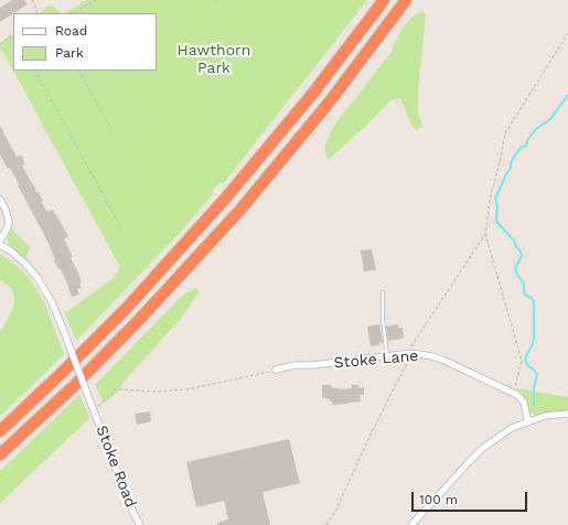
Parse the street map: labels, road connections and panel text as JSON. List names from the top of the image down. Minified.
{"streets":{"street":["Stoke Lane","Stoke Road"]},"parks":["Hawthorn Park"],"legend":["Road","Park"],"scale_bar":"100 m"}
